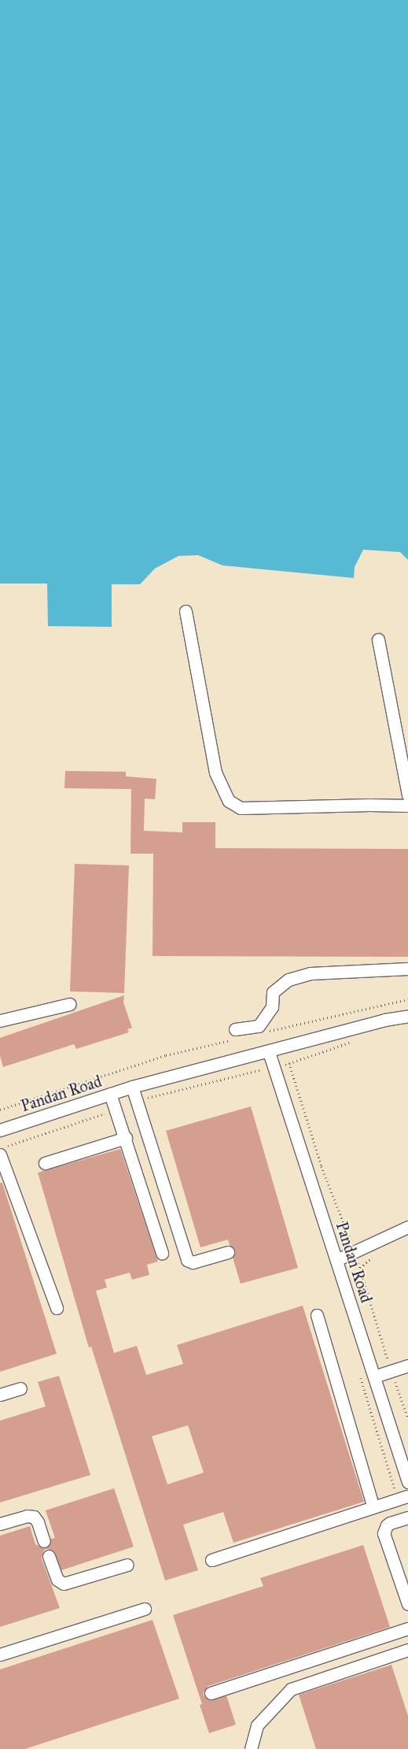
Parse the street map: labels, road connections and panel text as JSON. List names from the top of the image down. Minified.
{"streets":{"street":["Pandan Road"]}}
